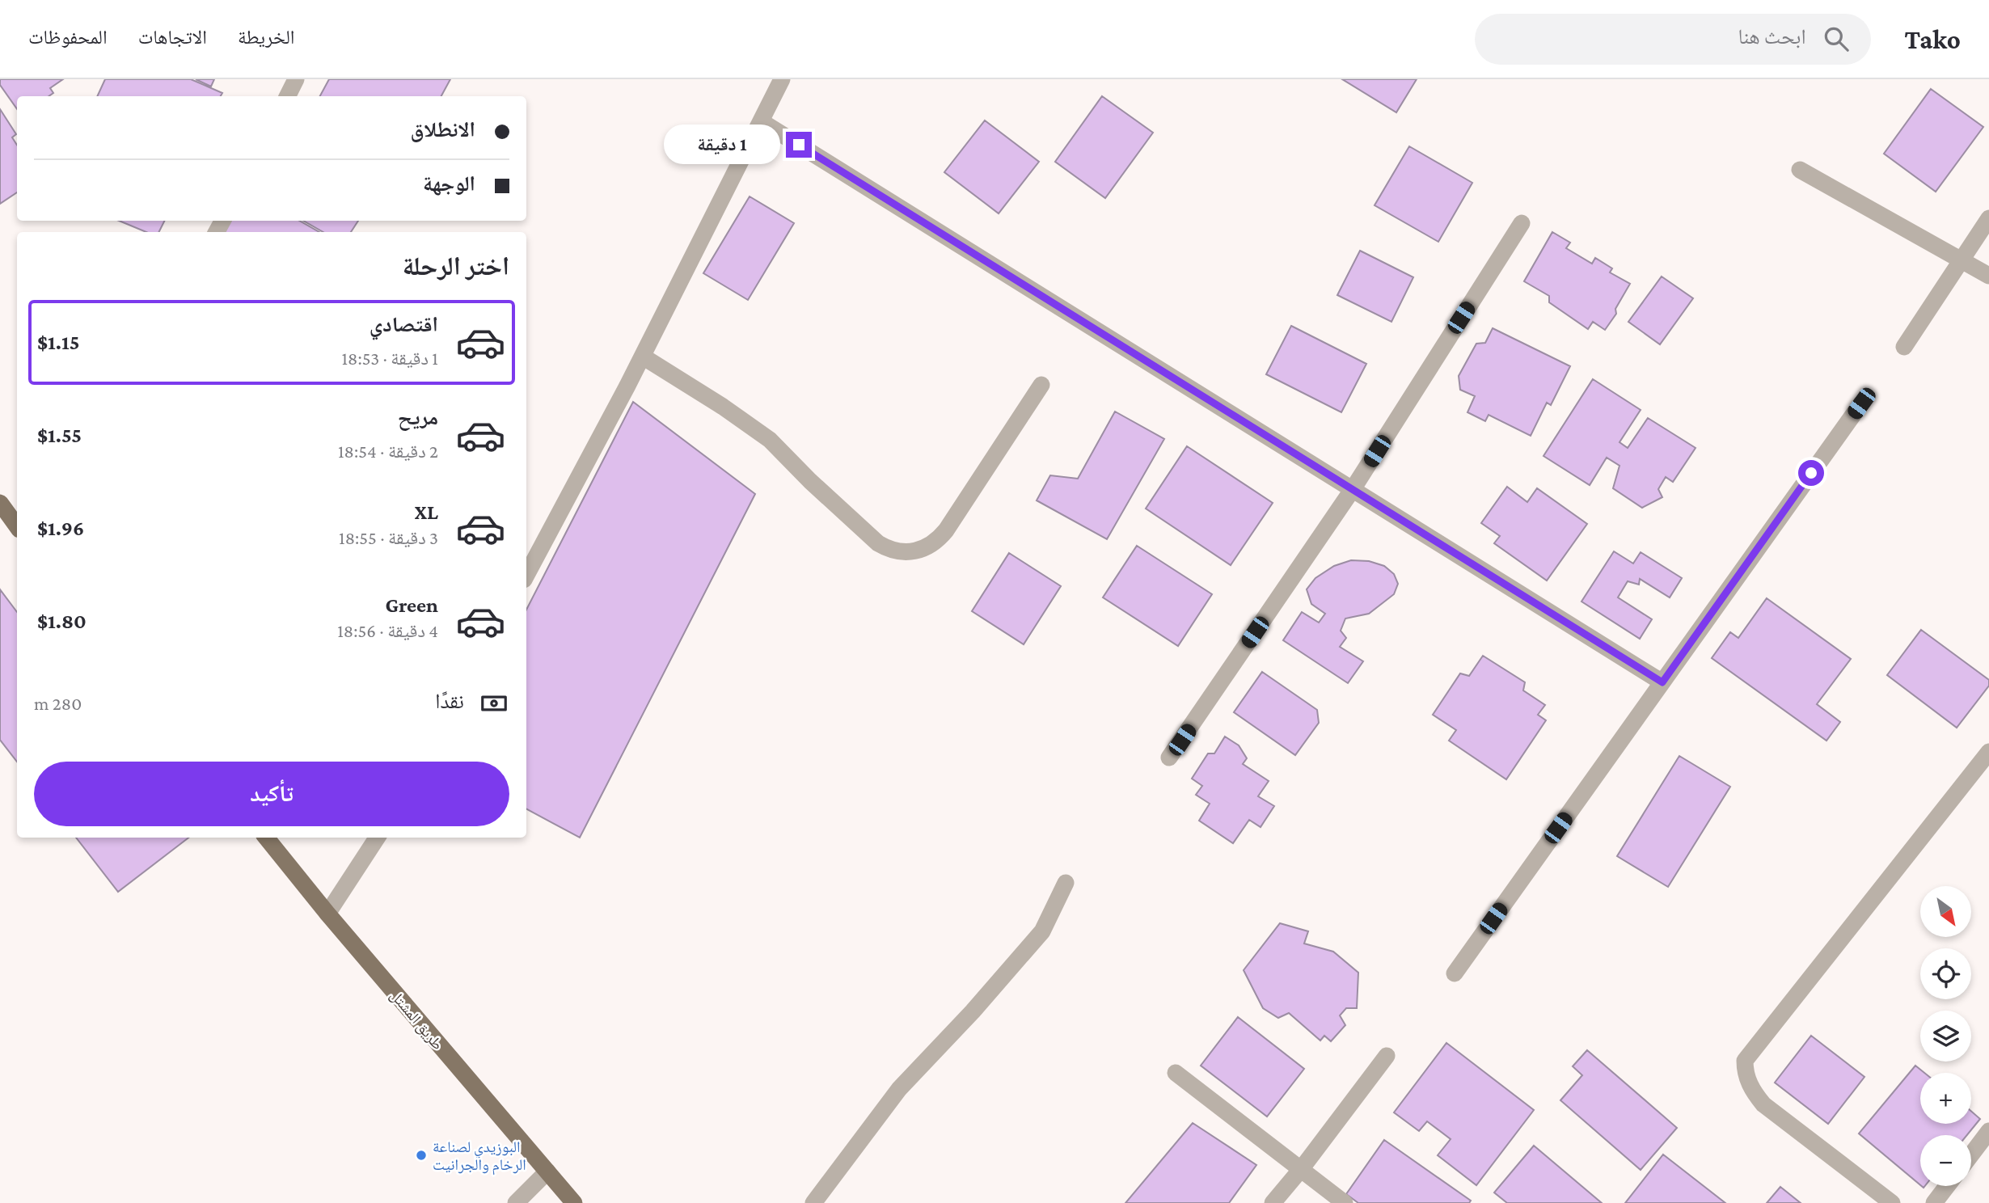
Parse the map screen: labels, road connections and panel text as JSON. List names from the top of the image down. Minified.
{"streets":{"main road":["طريق المشتل"]},"places":["البوزيدي لصناعة الرخام والجرانيت"],"north":"bottom right","page":{"header":"Tako","search":"ابحث هنا","nav":["الخريطة","الاتجاهات","المحفوظات"],"banner":["الانطلاق","الوجهة"],"bubble":"1 دقيقة","heading":"اختر الرحلة","list":[{"name":"اقتصادي","note":"1 دقيقة · 18:53","value":"$1.15"},{"name":"مريح","note":"2 دقيقة · 18:54","value":"$1.55"},{"name":"XL","note":"3 دقيقة · 18:55","value":"$1.96"},{"name":"Green","note":"4 دقيقة · 18:56","value":"$1.80"}],"pay":["نقدًا","280 m"],"buttons":"تأكيد","map_buttons":["+","−"]}}
